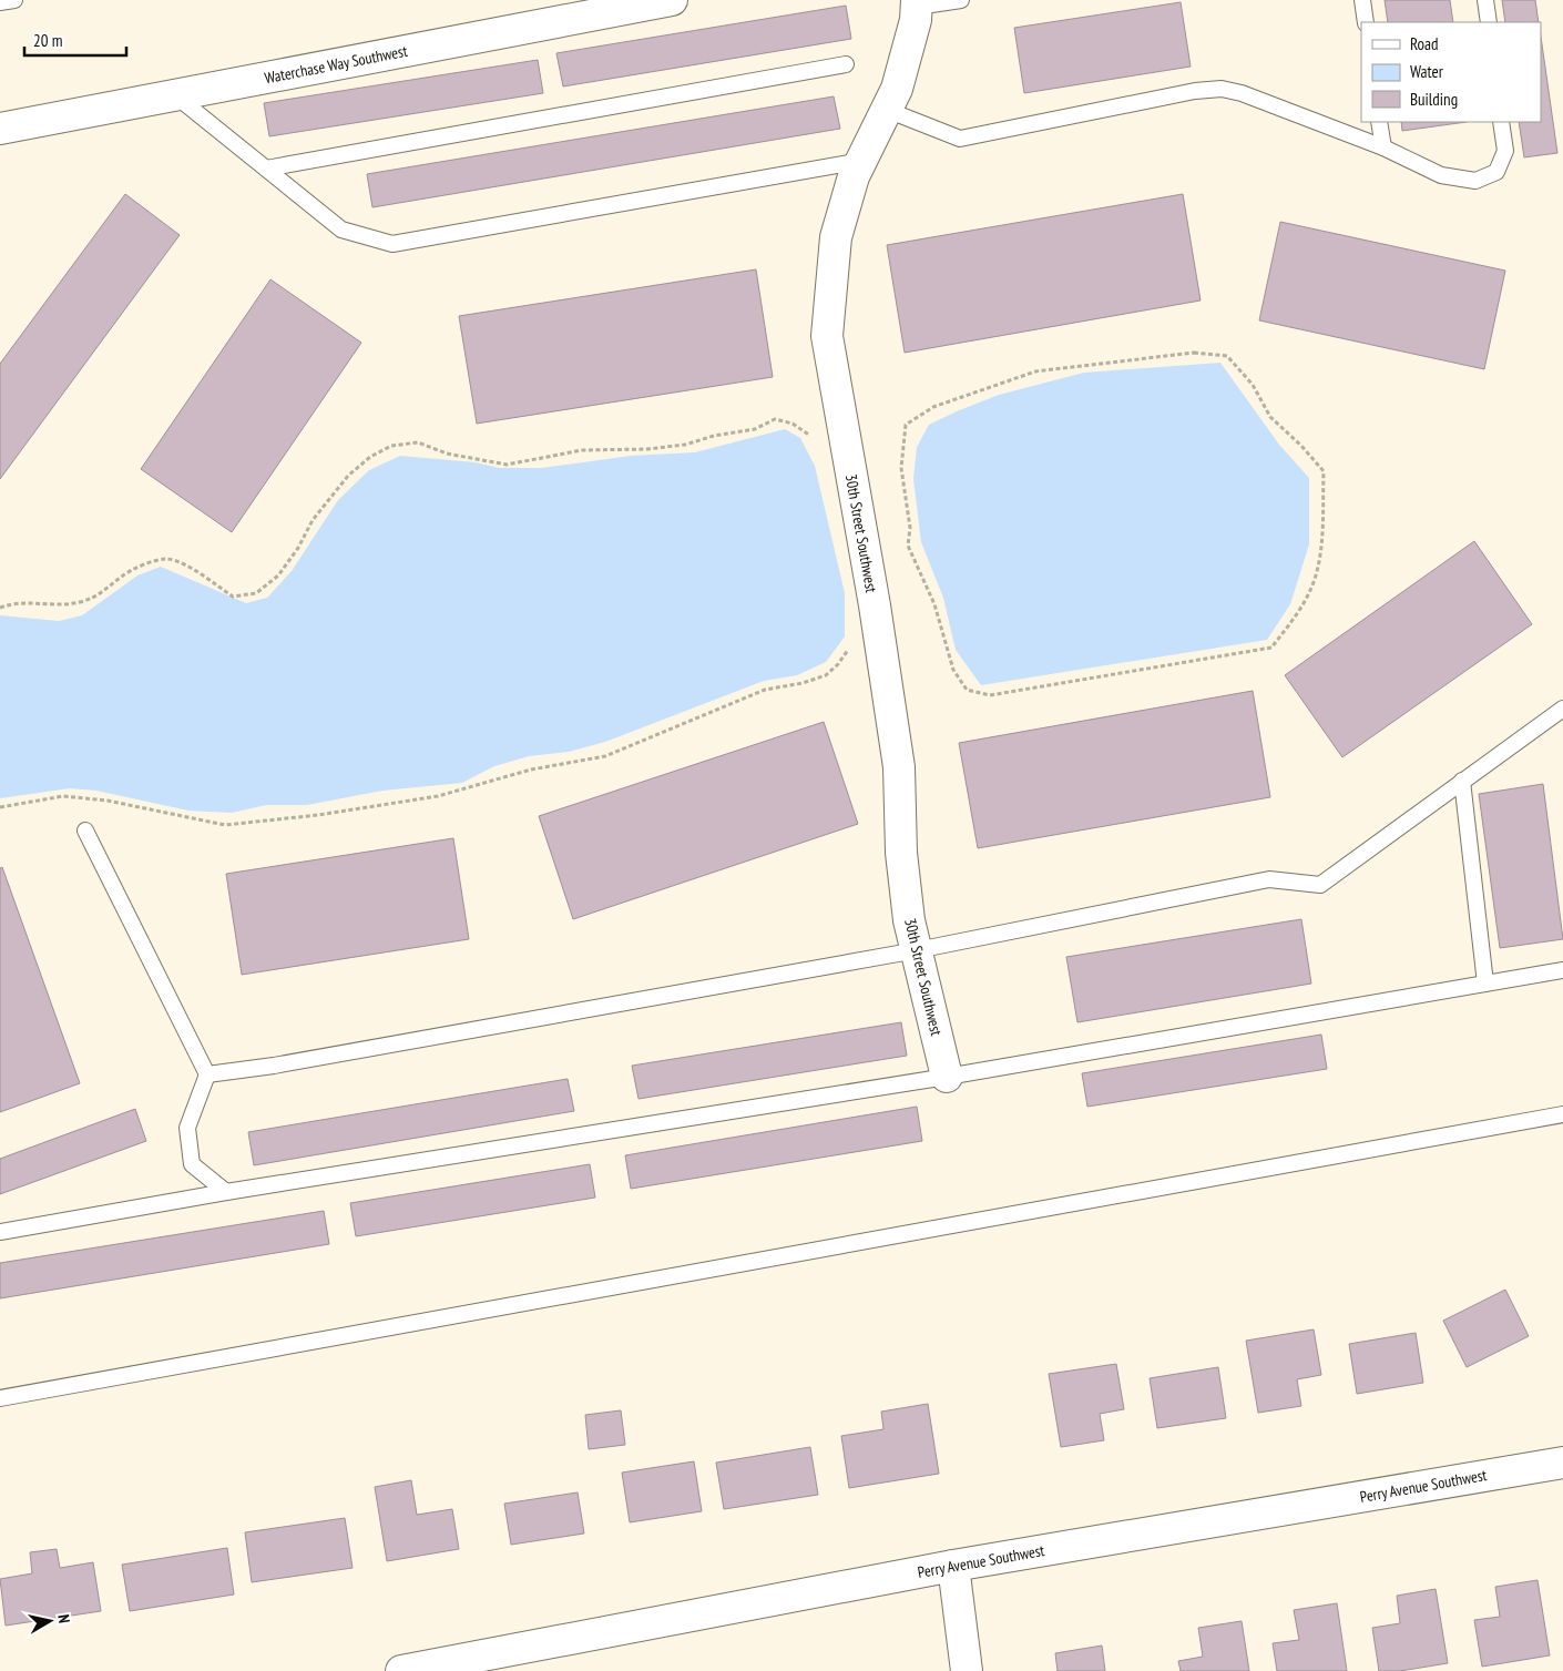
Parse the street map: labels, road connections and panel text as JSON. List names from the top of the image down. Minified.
{"streets":{"street":["Waterchase Way Southwest","30th Street Southwest","Perry Avenue Southwest"]},"legend":["Road","Water","Building"],"scale_bar":"20 m","north":"right"}
